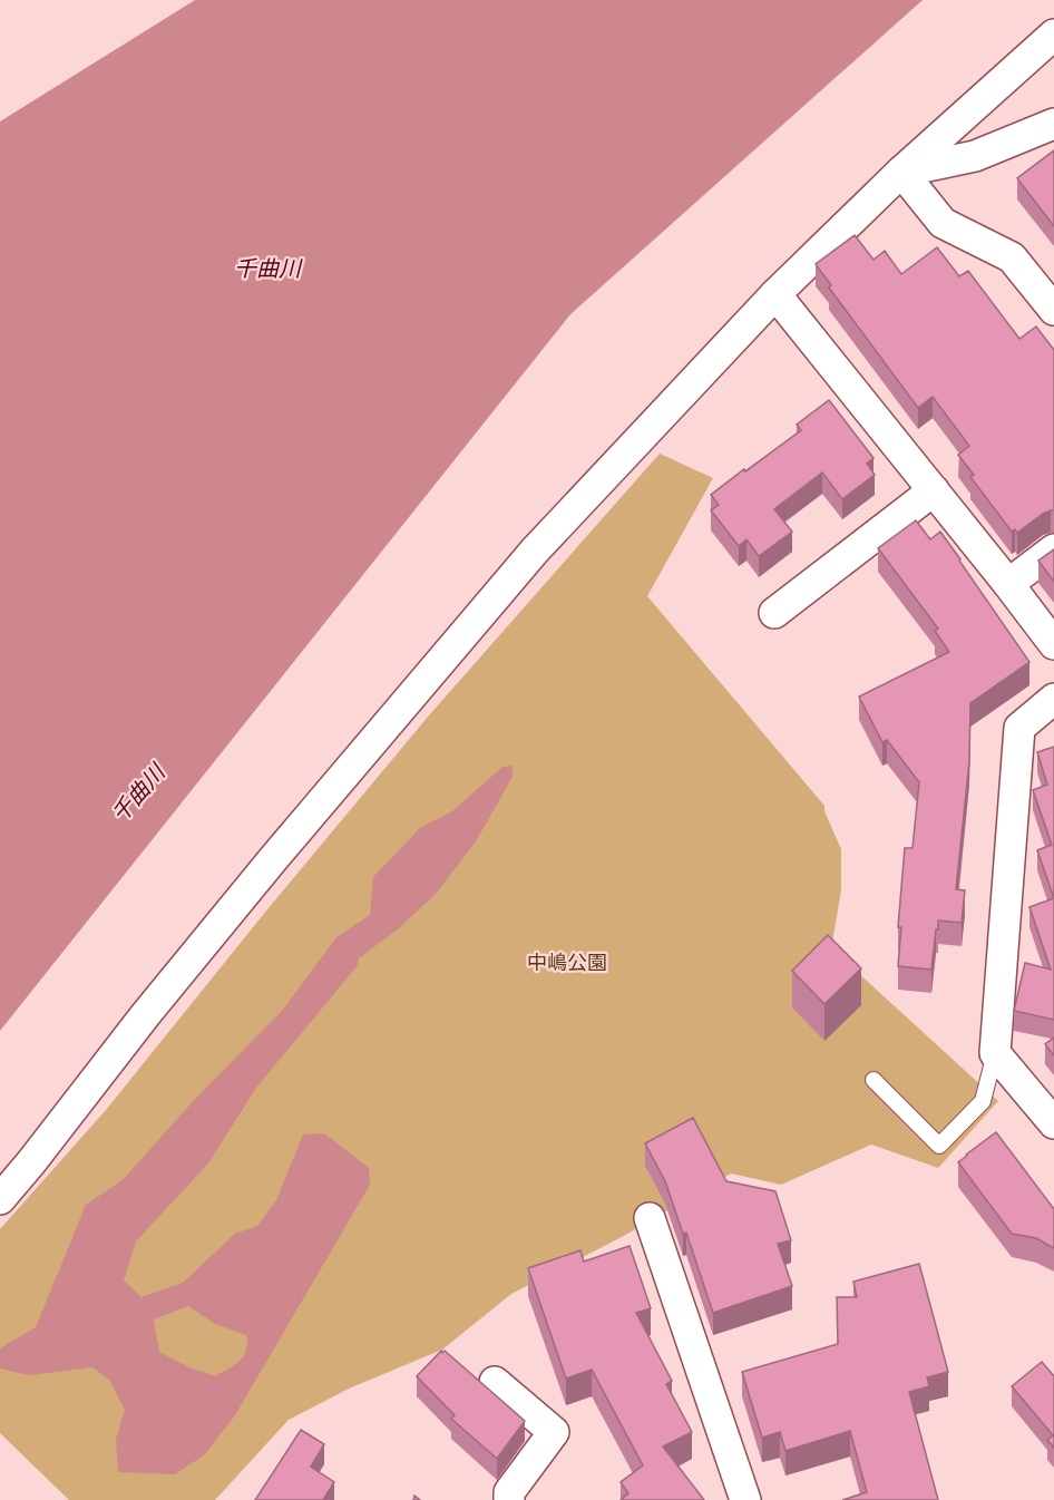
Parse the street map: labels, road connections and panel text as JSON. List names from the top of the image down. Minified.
{"water":["千曲川"],"parks":["中嶋公園"]}
